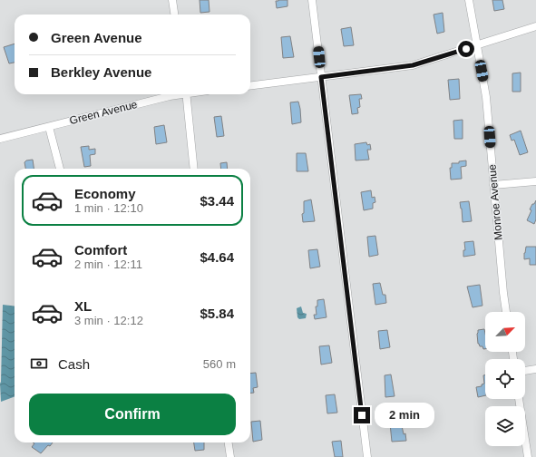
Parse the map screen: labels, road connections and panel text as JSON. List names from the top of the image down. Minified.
{"streets":{"street":["Green Avenue","Monroe Avenue"]},"north":"top right","page":{"banner":["Green Avenue","Berkley Avenue"],"list":[{"name":"Economy","note":"1 min · 12:10","value":"$3.44"},{"name":"Comfort","note":"2 min · 12:11","value":"$4.64"},{"name":"XL","note":"3 min · 12:12","value":"$5.84"}],"pay":["Cash","560 m"],"buttons":"Confirm","bubble":"2 min"}}
